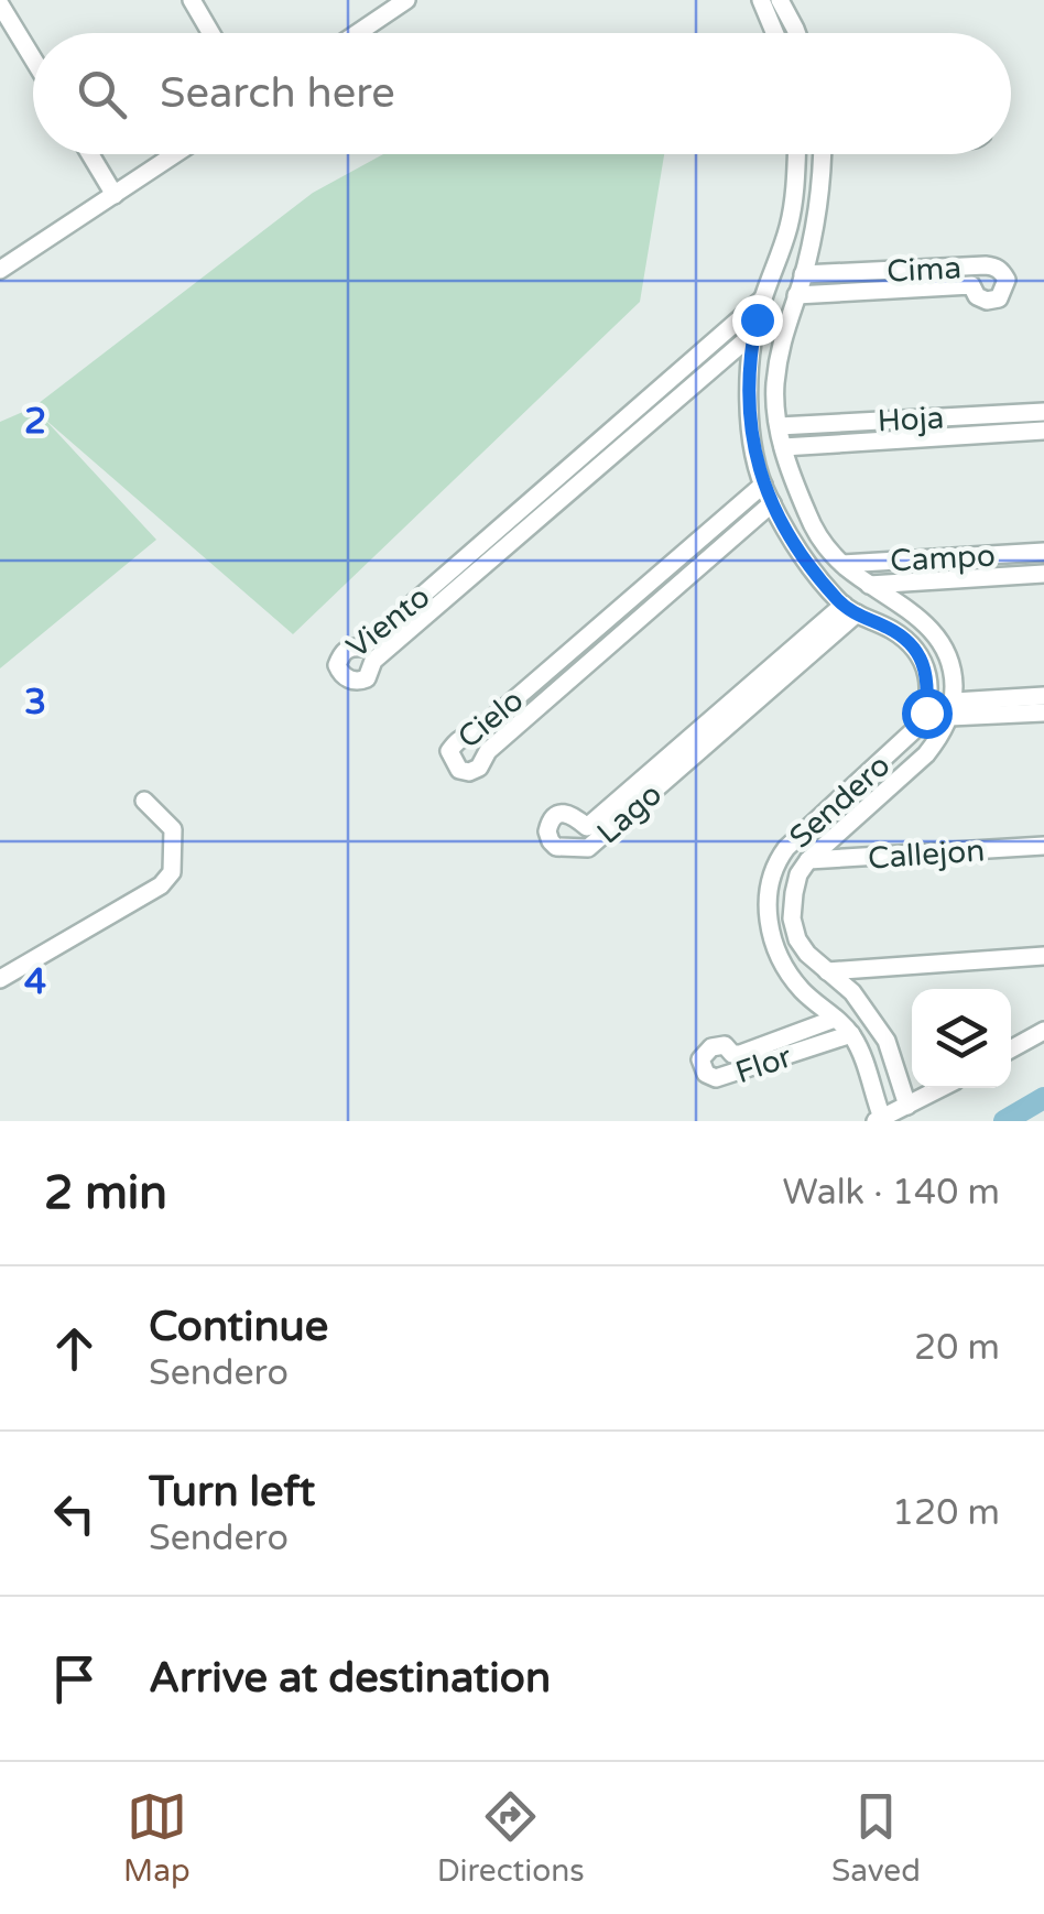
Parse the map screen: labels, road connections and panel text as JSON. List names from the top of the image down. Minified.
{"streets":{"street":["Cima","Hoja","Campo","Viento","Cielo","Sendero","Lago","Callejon","Flor"]},"crossings":[["Viento","Sendero"],["Cielo","Sendero"],["Sendero","Lago"],["Sendero","Callejon"],["Sendero","Flor"]],"page":{"search":"Search here","heading":["2 min","Walk · 140 m"],"list":[["Continue","Sendero","20 m"],["Turn left","Sendero","120 m"],"Arrive at destination"],"nav":["Map","Directions","Saved"]},"grid":{"rows":["2","3","4"]}}
